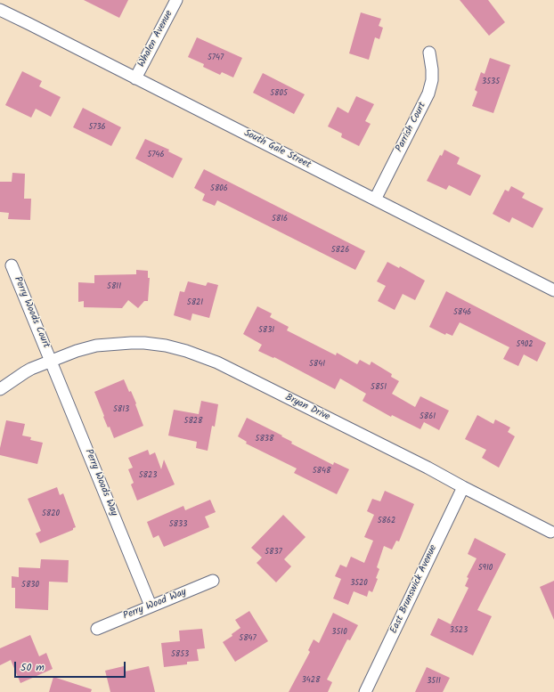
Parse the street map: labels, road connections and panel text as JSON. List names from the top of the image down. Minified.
{"streets":{"street":["Whalen Avenue","Parrish Court","South Gale Street","Perry Woods Court","Bryan Drive","Perry Woods Way","East Brunswick Avenue","Perry Wood Way"]},"crossings":[["Whalen Avenue","South Gale Street"],["Parrish Court","South Gale Street"],["Perry Woods Court","Bryan Drive"],["Perry Woods Court","Perry Woods Way"],["Bryan Drive","Perry Woods Way"],["Bryan Drive","East Brunswick Avenue"],["Perry Woods Way","Perry Wood Way"]],"house_numbers":["5747","3535","5805","5736","5746","5806","5816","5826","5811","5821","5846","5831","5902","5841","5851","5813","5861","5828","5838","5848","5823","5820","5862","5833","5837","5910","3520","5830","3523","3510","5847","5853","3428","3511"],"scale_bar":"50 m"}
